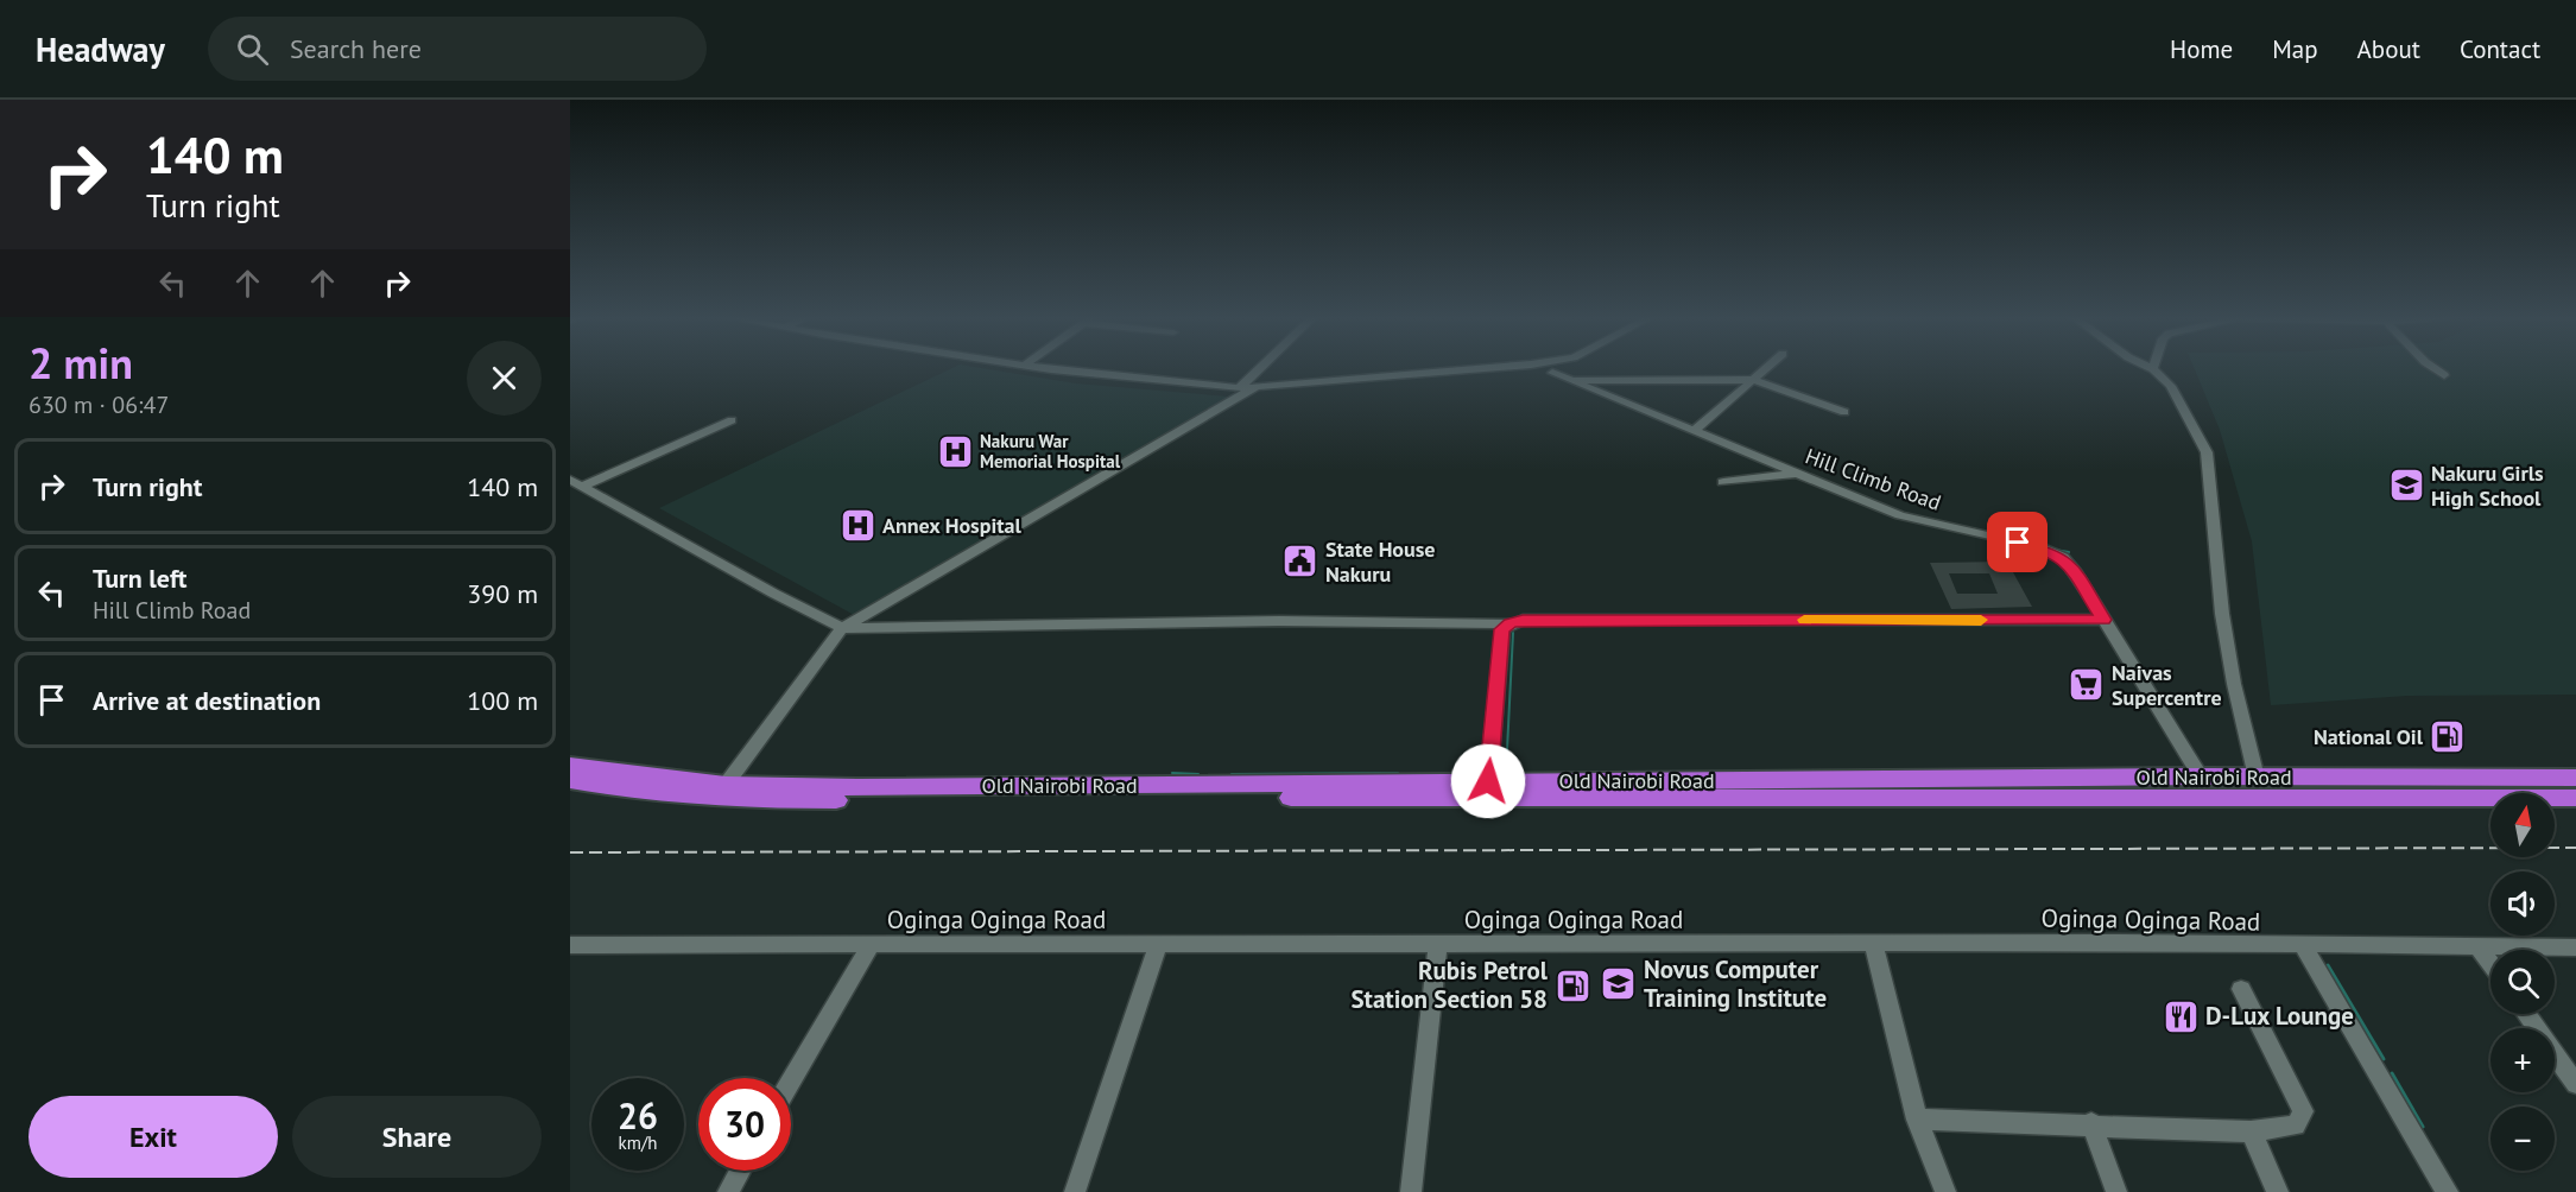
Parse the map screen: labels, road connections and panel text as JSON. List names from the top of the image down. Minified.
{"streets":{"highway":["Old Nairobi Road"],"street":["Hill Climb Road","Oginga Oginga Road"]},"crossings":[["Hill Climb Road","Old Nairobi Road"]],"places":{"hospital":["Nakuru War Memorial Hospital","Annex Hospital"],"school or university":["Nakuru Girls High School","Novus Computer Training Institute"],"public building":["State House Nakuru"],"supermarket":["Naivas Supercentre"],"fuel station":["National Oil","Rubis Petrol Station Section 58"],"restaurant":["D-Lux Lounge"]},"north":"top","page":{"header":"Headway","search":"Search here","nav":["Home","Map","About","Contact"],"turn":["140 m","Turn right"],"heading":["2 min","630 m · 06:47"],"list":[{"name":"Turn right","value":"140 m"},{"name":"Turn left","note":"Hill Climb Road","value":"390 m"},{"name":"Arrive at destination","value":"100 m"}],"map_buttons":["+","−"],"speed":"26 km/h","limit":"30","buttons":["Exit","Share"]}}
